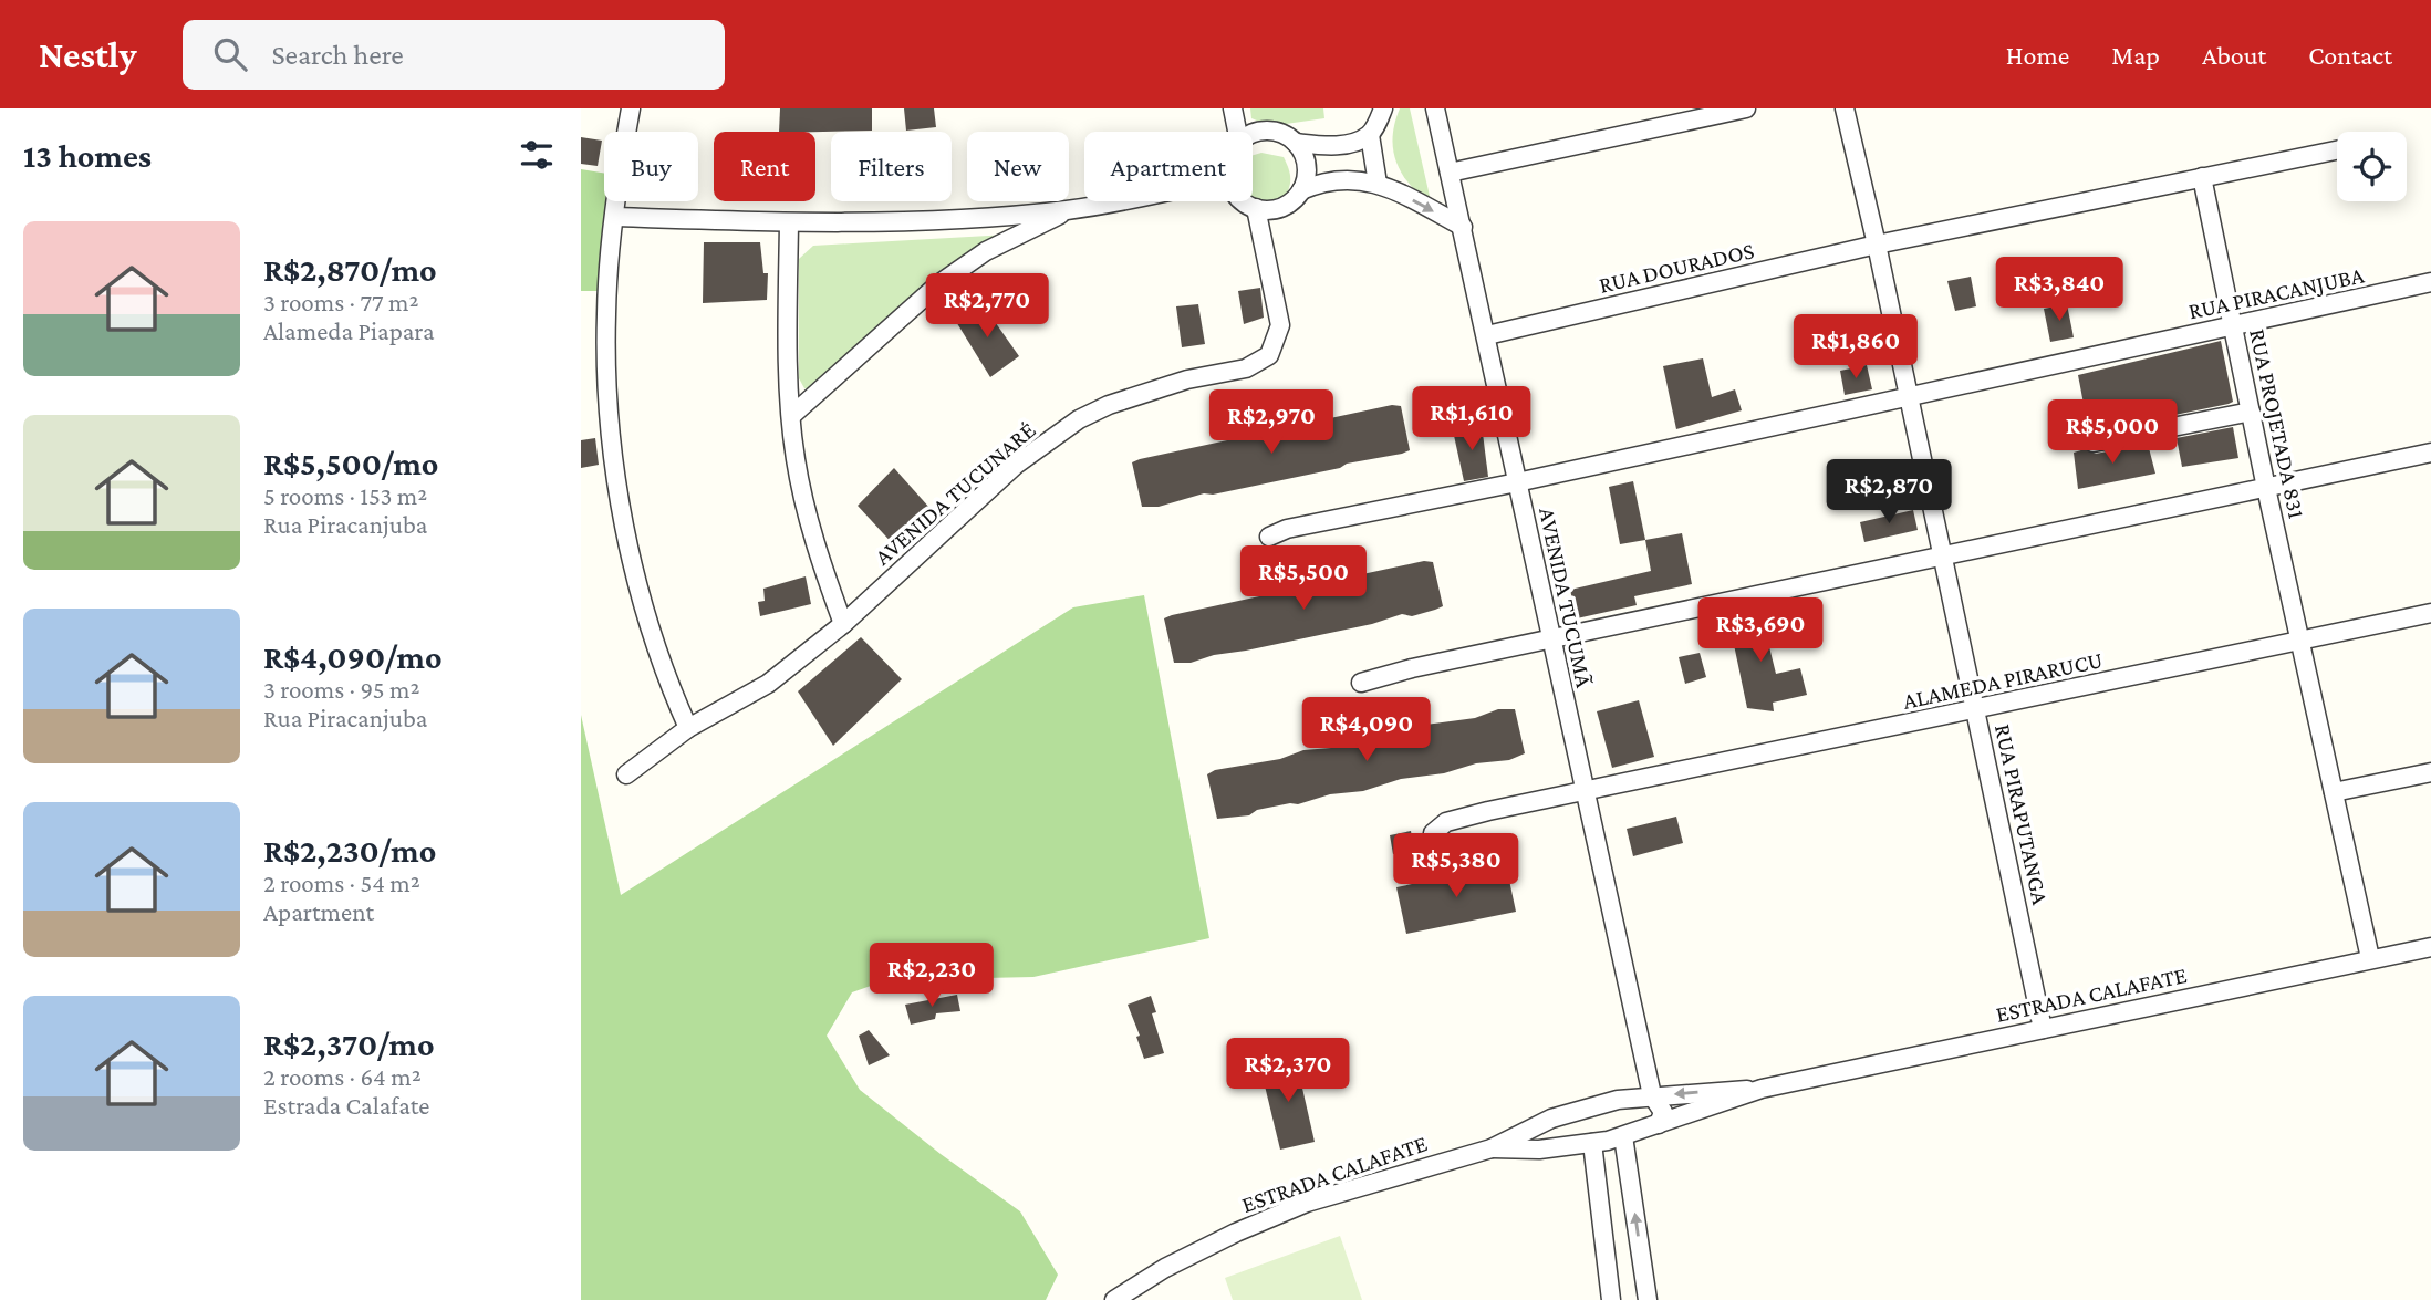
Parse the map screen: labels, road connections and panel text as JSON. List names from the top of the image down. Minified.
{"streets":{"street":["RUA DOURADOS","RUA PIRACANJUBA","RUA PROJETADA 831","AVENIDA TUCUNARÉ","AVENIDA TUCUMÃ","ALAMEDA PIRARUCU","RUA PIRAPUTANGA","ESTRADA CALAFATE"]},"crossings":[["RUA DOURADOS","AVENIDA TUCUMÃ"],["RUA DOURADOS","RUA PIRAPUTANGA"],["RUA PIRACANJUBA","RUA PROJETADA 831"],["RUA PIRACANJUBA","AVENIDA TUCUMÃ"],["RUA PIRACANJUBA","RUA PIRAPUTANGA"],["RUA PROJETADA 831","ALAMEDA PIRARUCU"],["RUA PROJETADA 831","ESTRADA CALAFATE"],["AVENIDA TUCUMÃ","ALAMEDA PIRARUCU"],["AVENIDA TUCUMÃ","ESTRADA CALAFATE"],["ALAMEDA PIRARUCU","RUA PIRAPUTANGA"],["RUA PIRAPUTANGA","ESTRADA CALAFATE"]],"page":{"header":"Nestly","search":"Search here","nav":["Home","Map","About","Contact"],"heading":"13 homes","chip":["Buy","Rent","Filters","New","Apartment"],"list":[{"name":"R$2,870/mo","note":"3 rooms · 77 m² · Alameda Piapara"},{"name":"R$5,500/mo","note":"5 rooms · 153 m² · Rua Piracanjuba"},{"name":"R$4,090/mo","note":"3 rooms · 95 m² · Rua Piracanjuba"},{"name":"R$2,230/mo","note":"2 rooms · 54 m² · Apartment"},{"name":"R$2,370/mo","note":"2 rooms · 64 m² · Estrada Calafate"}],"price":["R$3,840","R$2,770","R$1,860","R$1,610","R$2,970","R$5,000","R$2,870","R$5,500","R$3,690","R$4,090","R$5,380","R$2,230","R$2,370"]}}
